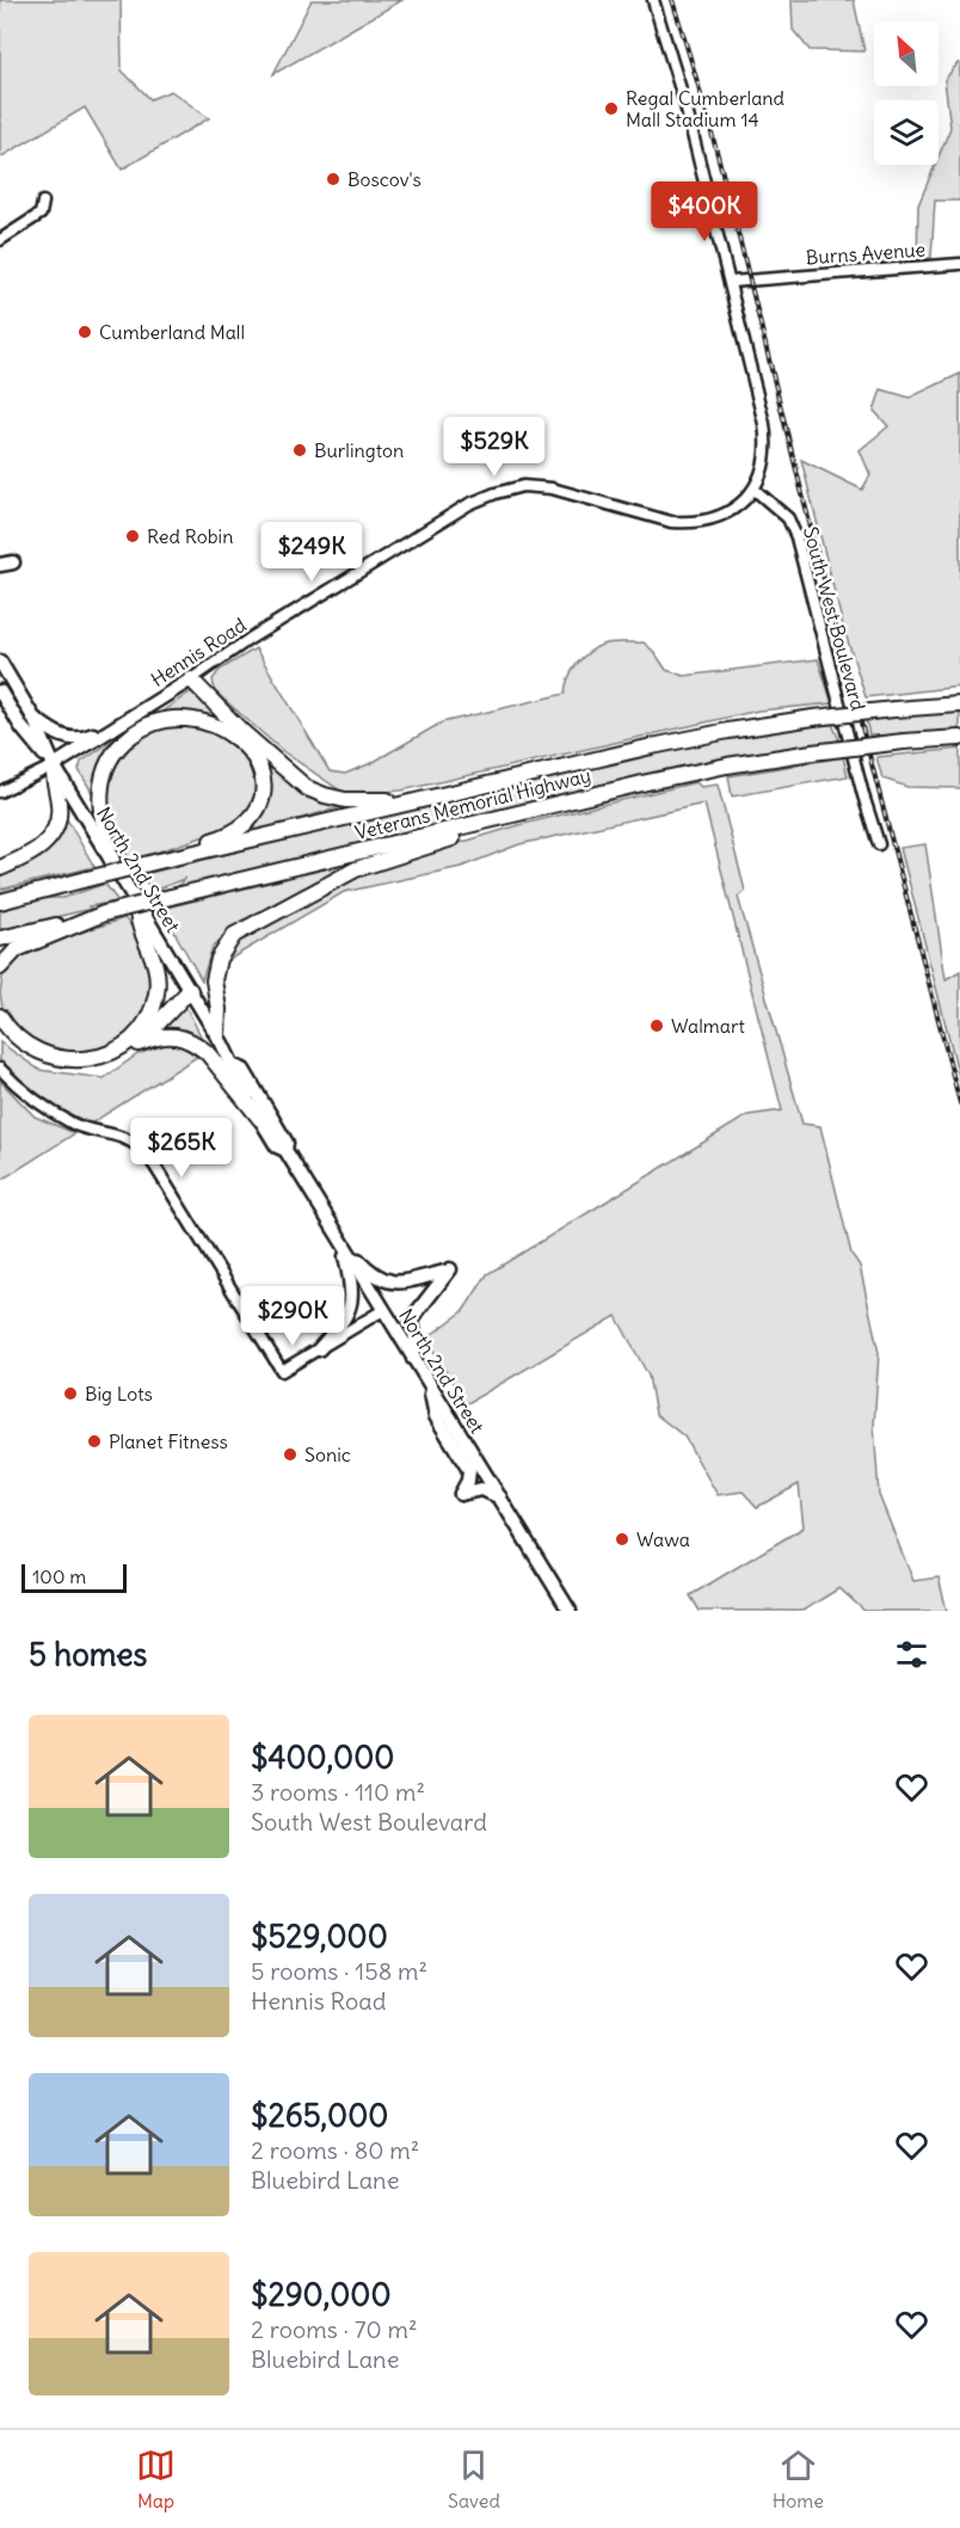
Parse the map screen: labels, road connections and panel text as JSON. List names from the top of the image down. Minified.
{"streets":{"highway":["Veterans Memorial Highway"],"main road":["Hennis Road","North 2nd Street"],"street":["Burns Avenue","South West Boulevard"]},"crossings":[["South West Boulevard","Hennis Road"],["Hennis Road","North 2nd Street"]],"places":["Regal Cumberland Mall Stadium 14","Boscov's","Cumberland Mall","Burlington","Red Robin","Walmart","Big Lots","Planet Fitness","Sonic","Wawa"],"scale_bar":"100 m","north":"top left","page":{"price":["$400K","$529K","$249K","$265K","$290K"],"scale":"100 m","heading":"5 homes","list":[{"name":"$400,000","note":"3 rooms · 110 m² · South West Boulevard"},{"name":"$529,000","note":"5 rooms · 158 m² · Hennis Road"},{"name":"$265,000","note":"2 rooms · 80 m² · Bluebird Lane"},{"name":"$290,000","note":"2 rooms · 70 m² · Bluebird Lane"}],"tabs":["Map","Saved","Home"]}}
